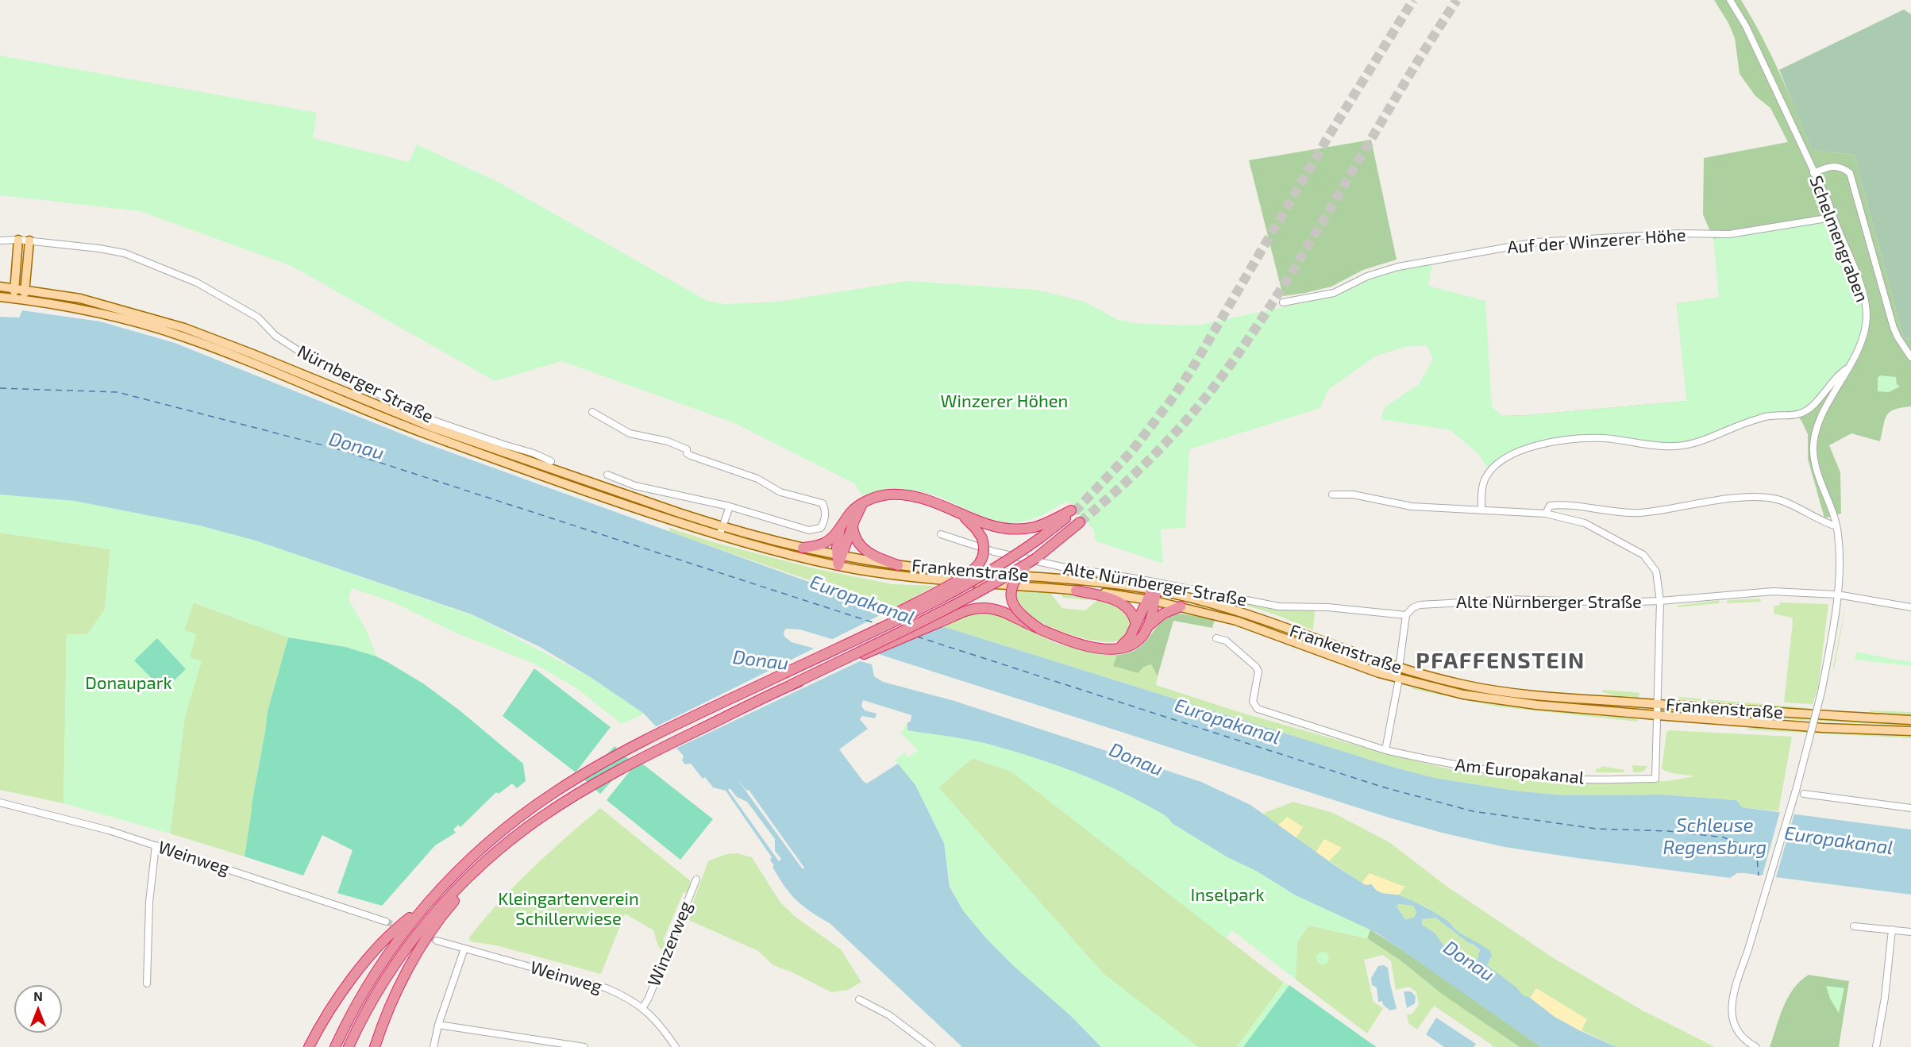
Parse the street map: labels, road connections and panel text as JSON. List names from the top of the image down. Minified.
{"streets":{"main road":["Frankenstraße"],"street":["Schelmengraben","Auf der Winzerer Höhe","Nürnberger Straße","Alte Nürnberger Straße","Am Europakanal","Weinweg","Winzerweg"]},"crossings":[["Schelmengraben","Auf der Winzerer Höhe"],["Schelmengraben","Alte Nürnberger Straße"],["Frankenstraße","Am Europakanal"],["Weinweg","Winzerweg"]],"districts":["PFAFFENSTEIN"],"water":["Donau","Europakanal","Schleuse Regensburg"],"parks":["Winzerer Höhen","Donaupark","Inselpark","Kleingartenverein Schillerwiese"],"north":"top"}
